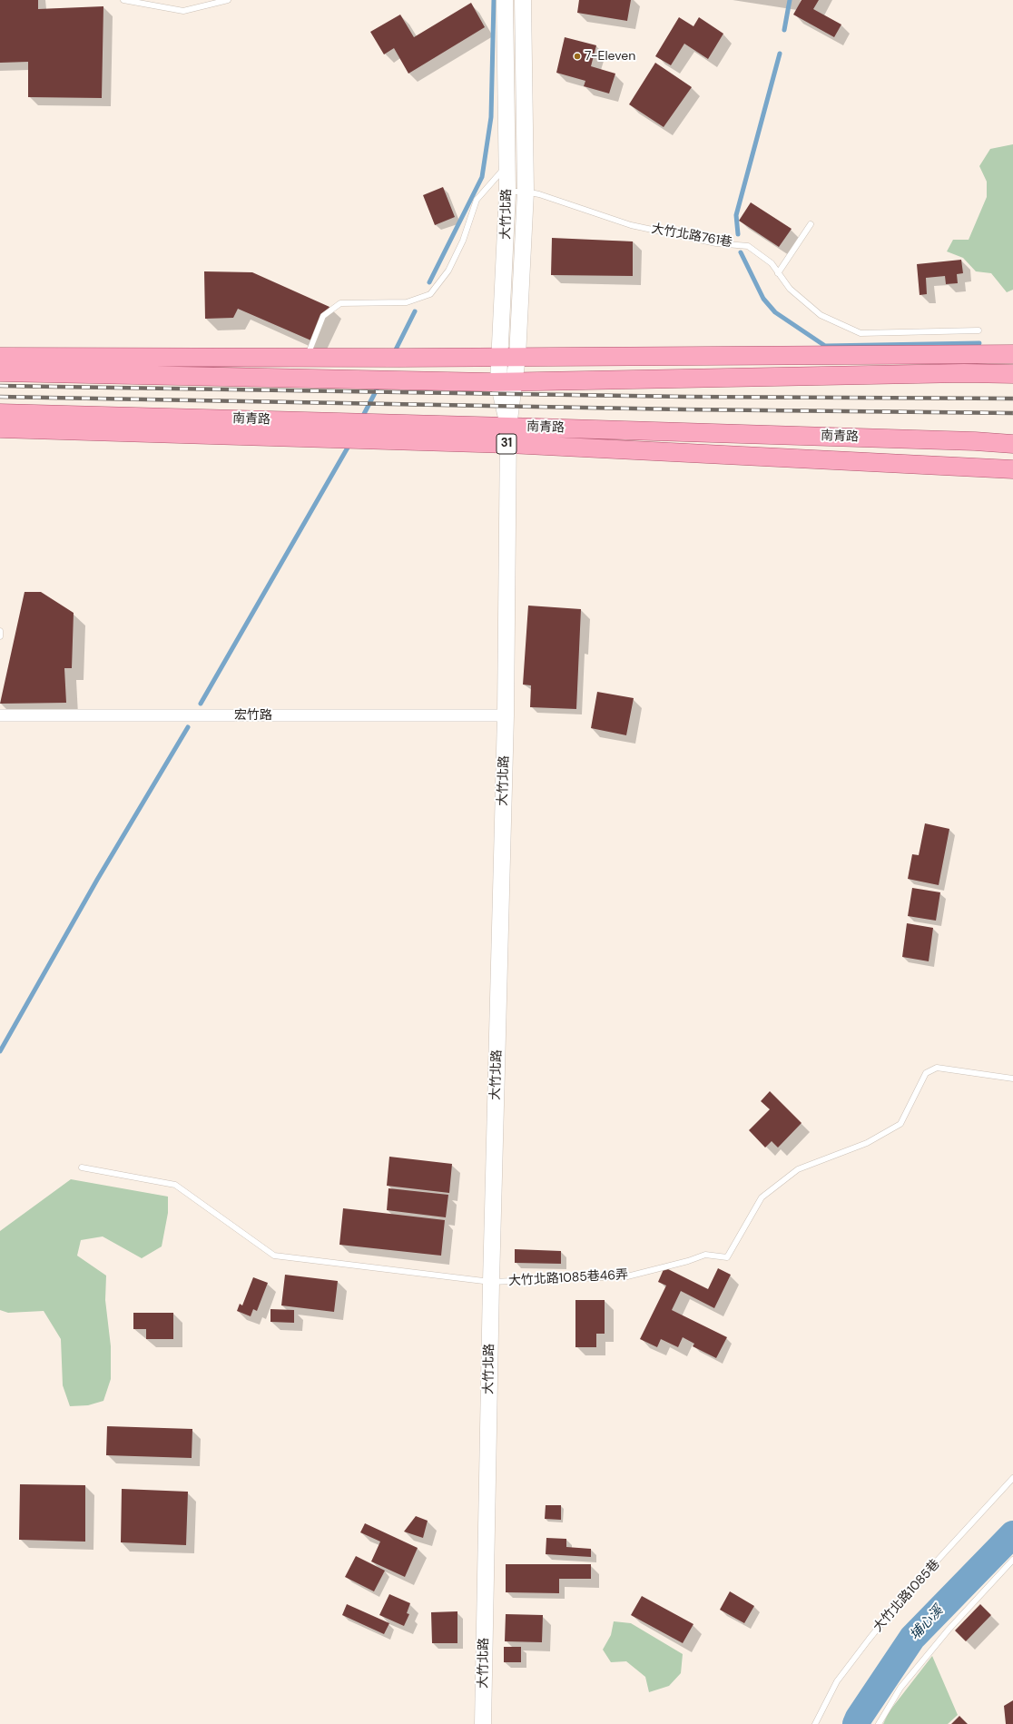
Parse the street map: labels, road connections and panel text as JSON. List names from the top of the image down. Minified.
{"streets":{"main road":["南青路","31"],"street":["大竹北路","宏竹路"],"lane":["大竹北路761巷","大竹北路1085巷46弄","大竹北路1085巷"]},"crossings":[["大竹北路","大竹北路761巷"],["大竹北路","南青路"],["大竹北路","31"],["大竹北路","宏竹路"],["大竹北路","大竹北路1085巷46弄"],["南青路","31"]],"water":["埔心溪"],"places":["7-Eleven"]}
